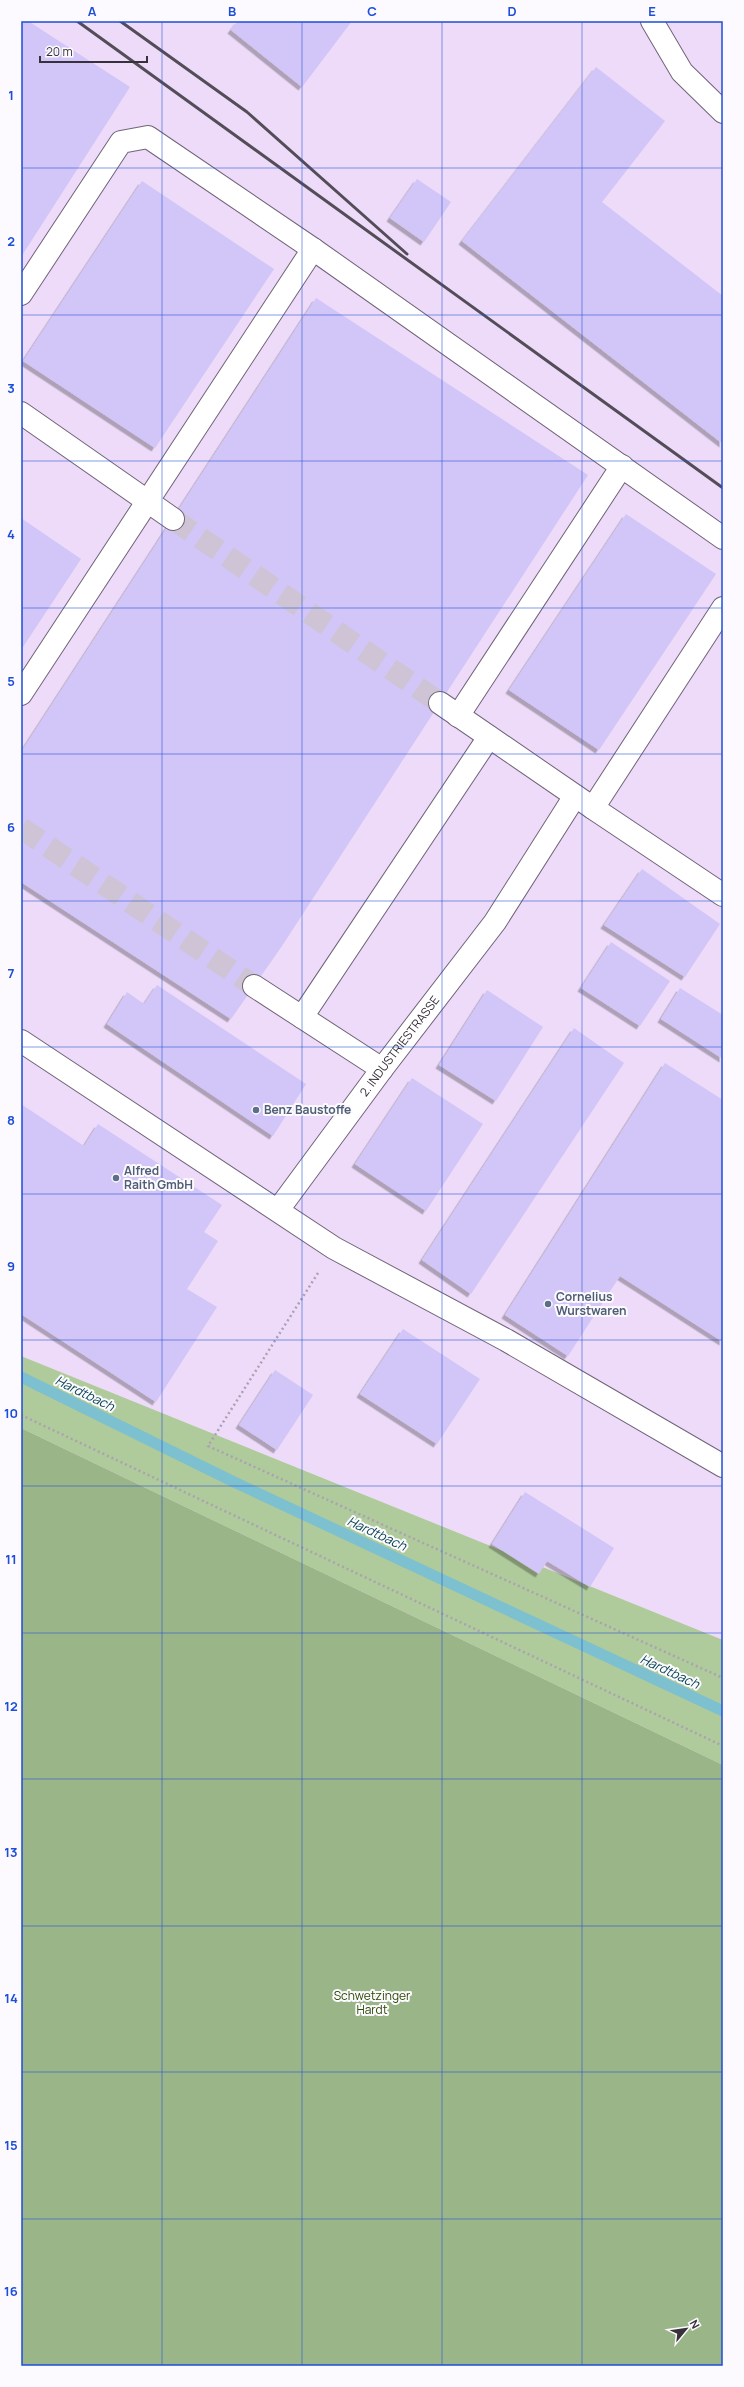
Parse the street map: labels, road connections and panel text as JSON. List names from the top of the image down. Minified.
{"streets":{"street":["2. INDUSTRIESTRASSE"]},"water":["Hardtbach"],"parks":["Schwetzinger Hardt"],"places":["Benz Baustoffe","Alfred Raith GmbH","Cornelius Wurstwaren"],"scale_bar":"20 m","north":"top right","grid":{"columns":["A","B","C","D","E"],"rows":["1","2","3","4","5","6","7","8","9","10","11","12","13","14","15","16"]}}
